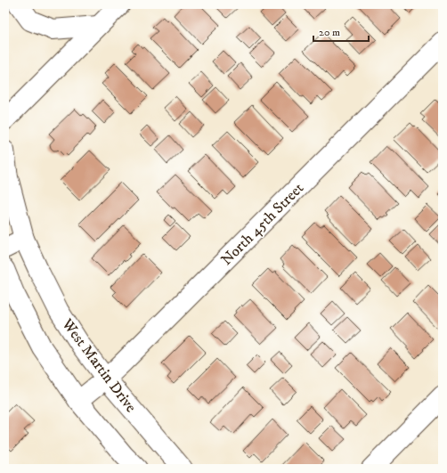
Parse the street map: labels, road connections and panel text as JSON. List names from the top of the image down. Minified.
{"streets":{"main road":["North 45th Street","West Martin Drive"]},"crossings":[["North 45th Street","West Martin Drive"]],"scale_bar":"20 m"}
